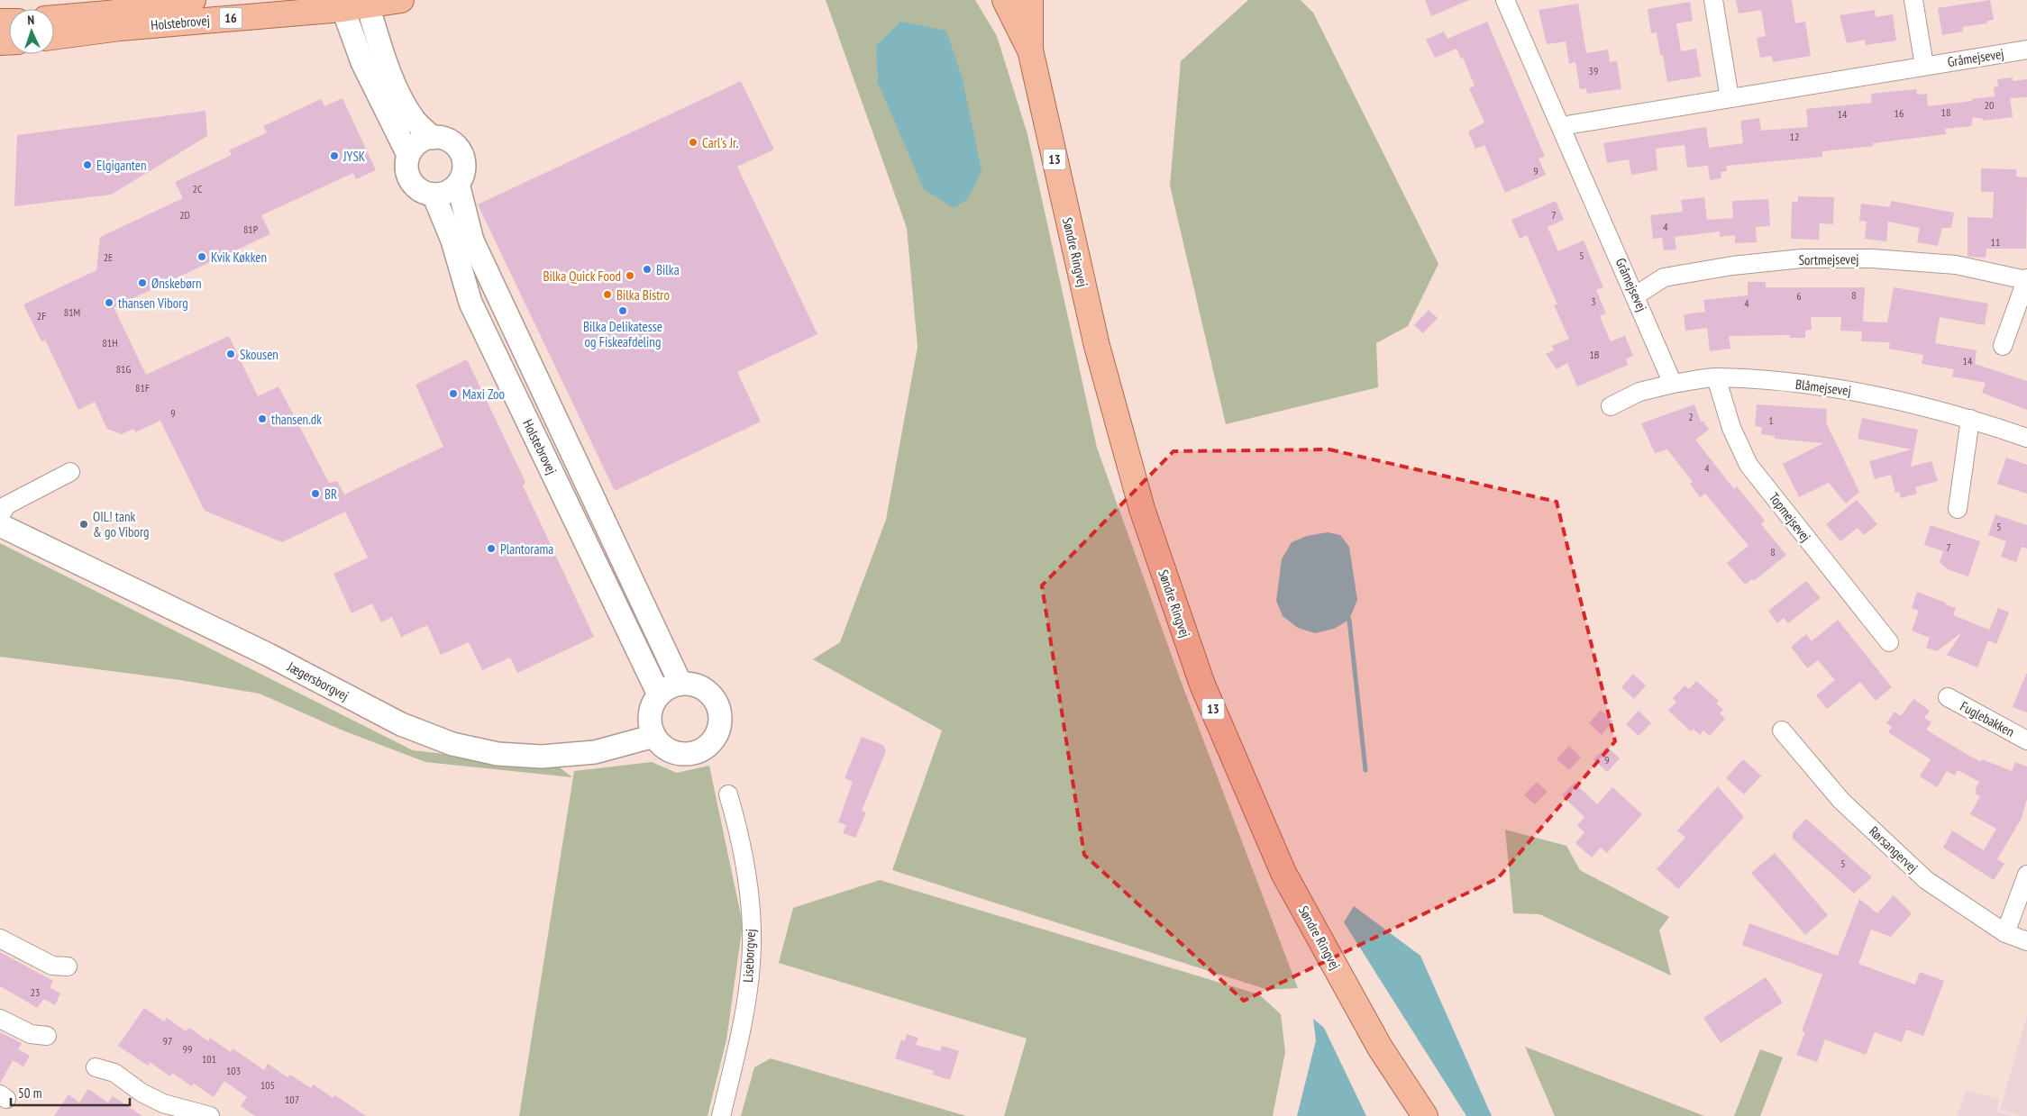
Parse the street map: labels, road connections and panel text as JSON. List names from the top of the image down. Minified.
{"streets":{"main road":["16","Holstebrovej","13","Søndre Ringvej"],"street":["Gråmejsevej","Sortmejsevej","Blåmejsevej","Topmejsevej","Jægersborgvej","Fuglebakken","Rørsangervej","Liseborgvej"]},"crossings":[["Holstebrovej","Jægersborgvej"],["Gråmejsevej","Sortmejsevej"],["Gråmejsevej","Blåmejsevej"],["Blåmejsevej","Topmejsevej"]],"places":["Carl's Jr.","JYSK","Elgiganten","Kvik Køkken","Bilka","Bilka Quick Food","Ønskebørn","Bilka Bistro","thansen Viborg","Bilka Delikatesse og Fiskeafdeling","Skousen","Maxi Zoo","thansen.dk","BR","OIL! tank & go Viborg","Plantorama"],"house_numbers":["39","20","18","16","14","12","9","2C","2D","7","4","81P","11","5","2E","8","6","3","4","81M","2F","81H","1B","14","81G","81F","9","2","1","4","5","7","8","9","5","23","97","99","101","103","105","107"],"scale_bar":"50 m","north":"top"}
